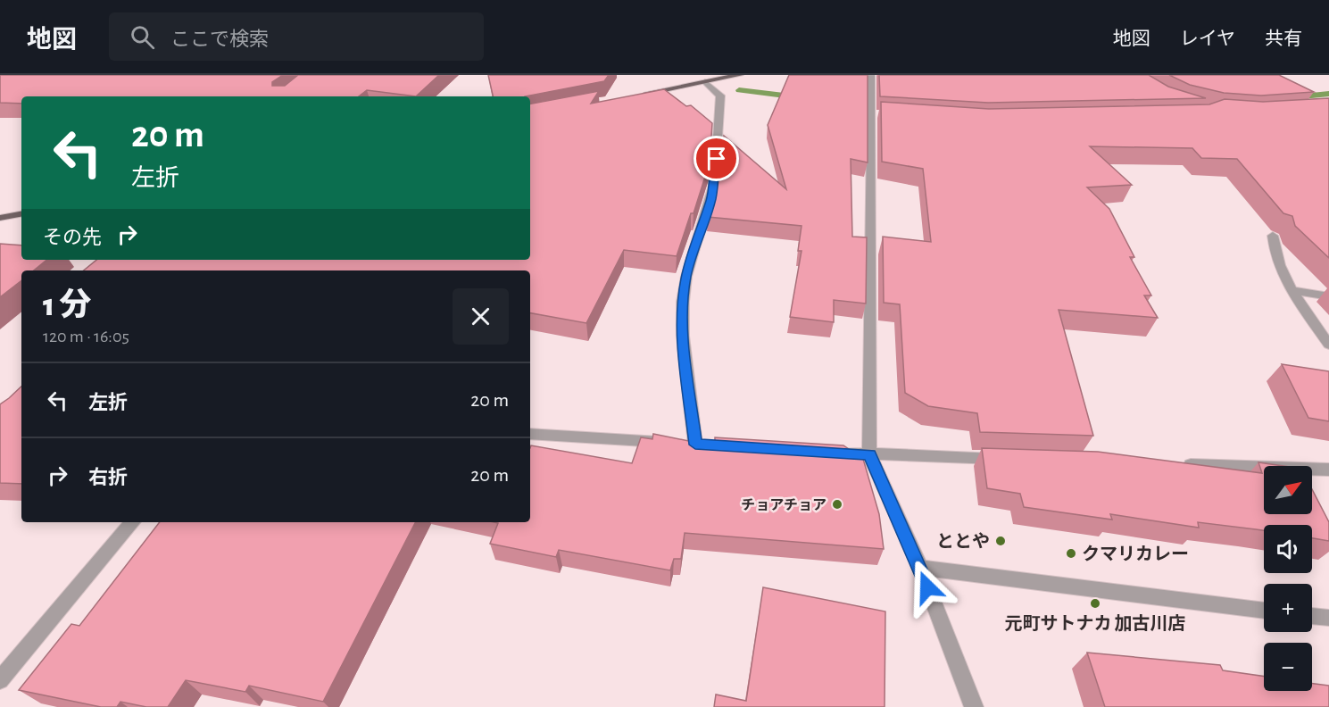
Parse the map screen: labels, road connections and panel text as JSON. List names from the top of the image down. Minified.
{"places":["チョアチョア","ととや","クマリカレー","元町サトナカ 加古川店"],"north":"top right","page":{"header":"地図","search":"ここで検索","nav":["地図","レイヤ","共有"],"turn":["20 m","左折"],"then":"その先","heading":["1 分","120 m · 16:05"],"list":[{"name":"左折","value":"20 m"},{"name":"右折","value":"20 m"}],"map_buttons":["+","−"]}}
